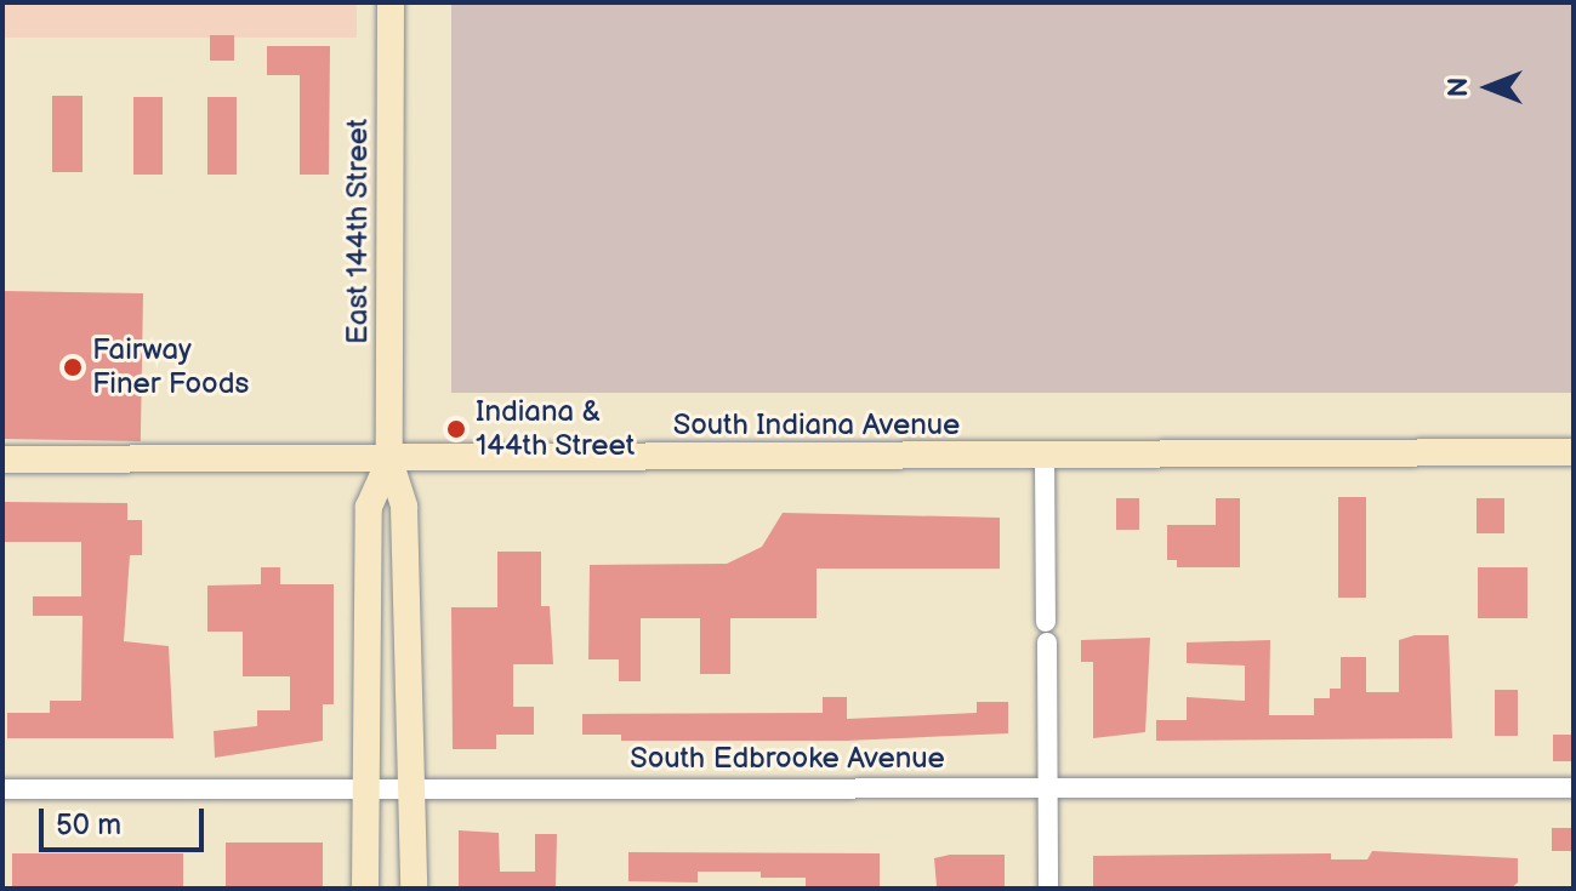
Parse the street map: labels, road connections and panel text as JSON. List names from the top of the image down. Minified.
{"streets":{"main road":["East 144th Street","South Indiana Avenue"],"street":["South Edbrooke Avenue"]},"crossings":[["East 144th Street","South Indiana Avenue"],["East 144th Street","South Edbrooke Avenue"]],"places":["Fairway Finer Foods","Indiana & 144th Street"],"scale_bar":"50 m","north":"left"}
